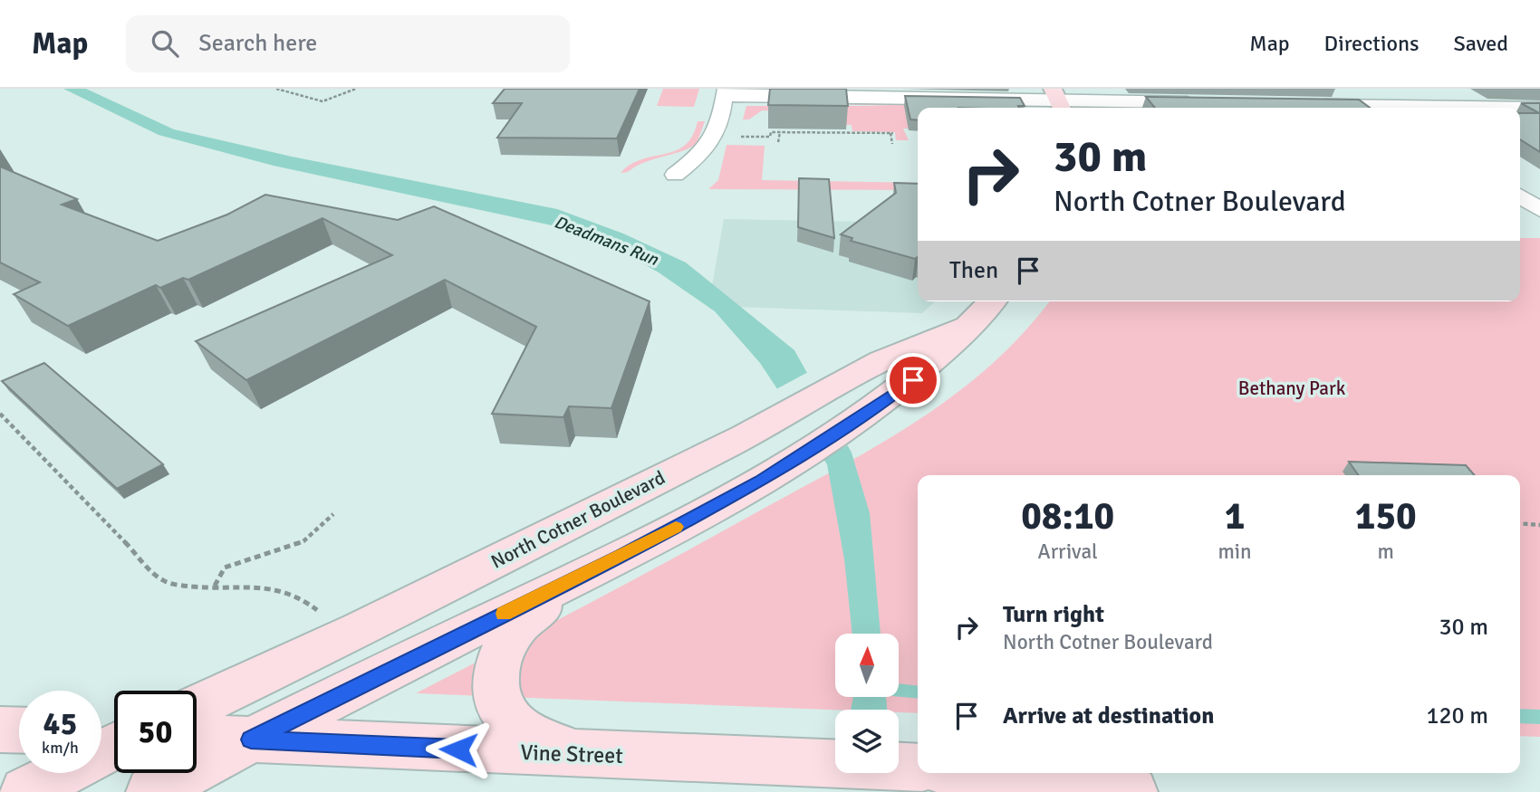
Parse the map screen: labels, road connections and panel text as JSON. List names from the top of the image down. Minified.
{"streets":{"main road":["North Cotner Boulevard","Vine Street"]},"crossings":[["North Cotner Boulevard","Vine Street"]],"water":["Deadmans Run"],"parks":["Bethany Park"],"north":"top","page":{"header":"Map","search":"Search here","nav":["Map","Directions","Saved"],"turn":["30 m","North Cotner Boulevard"],"then":"Then","eta":["08:10","Arrival","1","min","150","m"],"list":[{"name":"Turn right","note":"North Cotner Boulevard","value":"30 m"},{"name":"Arrive at destination","value":"120 m"}],"speed":"45 km/h","limit":"50"}}
